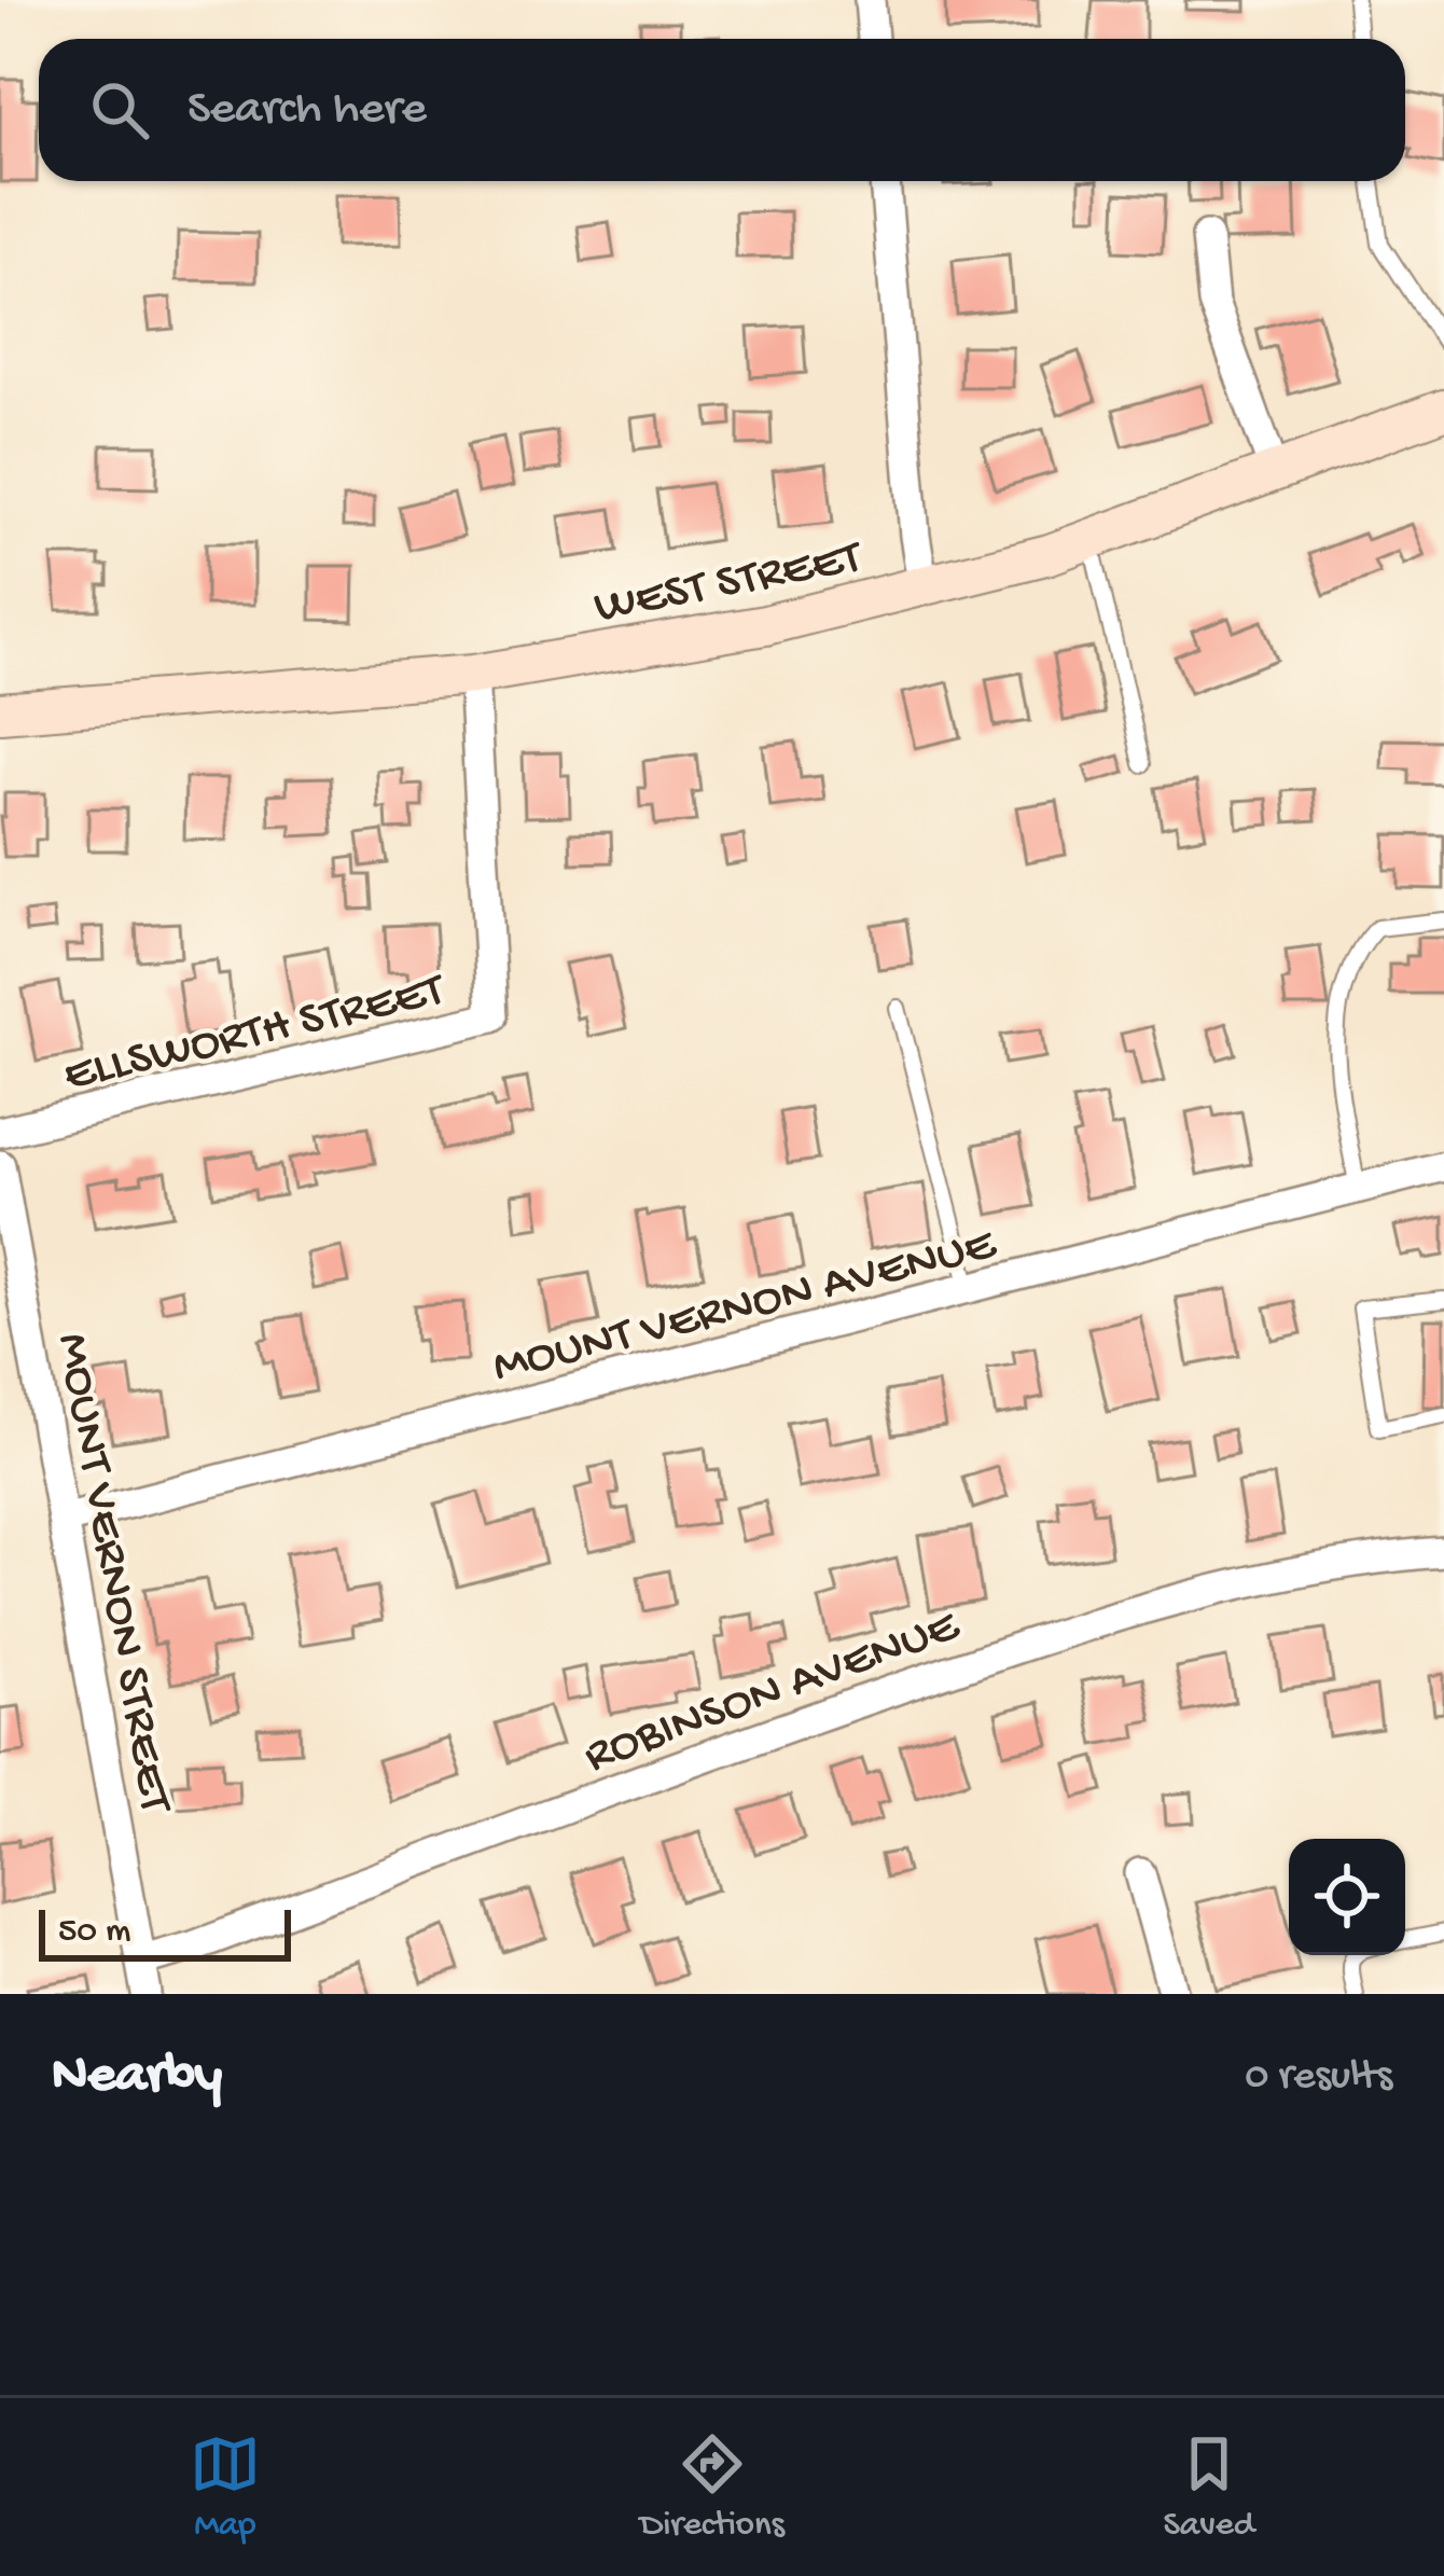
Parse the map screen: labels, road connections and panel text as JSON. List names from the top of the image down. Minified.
{"streets":{"street":["WEST STREET","ELLSWORTH STREET","MOUNT VERNON AVENUE","MOUNT VERNON STREET","ROBINSON AVENUE"]},"crossings":[["WEST STREET","ELLSWORTH STREET"],["MOUNT VERNON AVENUE","MOUNT VERNON STREET"],["MOUNT VERNON STREET","ROBINSON AVENUE"]],"scale_bar":"50 m","page":{"search":"Search here","scale":"50 m","heading":["Nearby","0 results"],"nav":["Map","Directions","Saved"]}}
